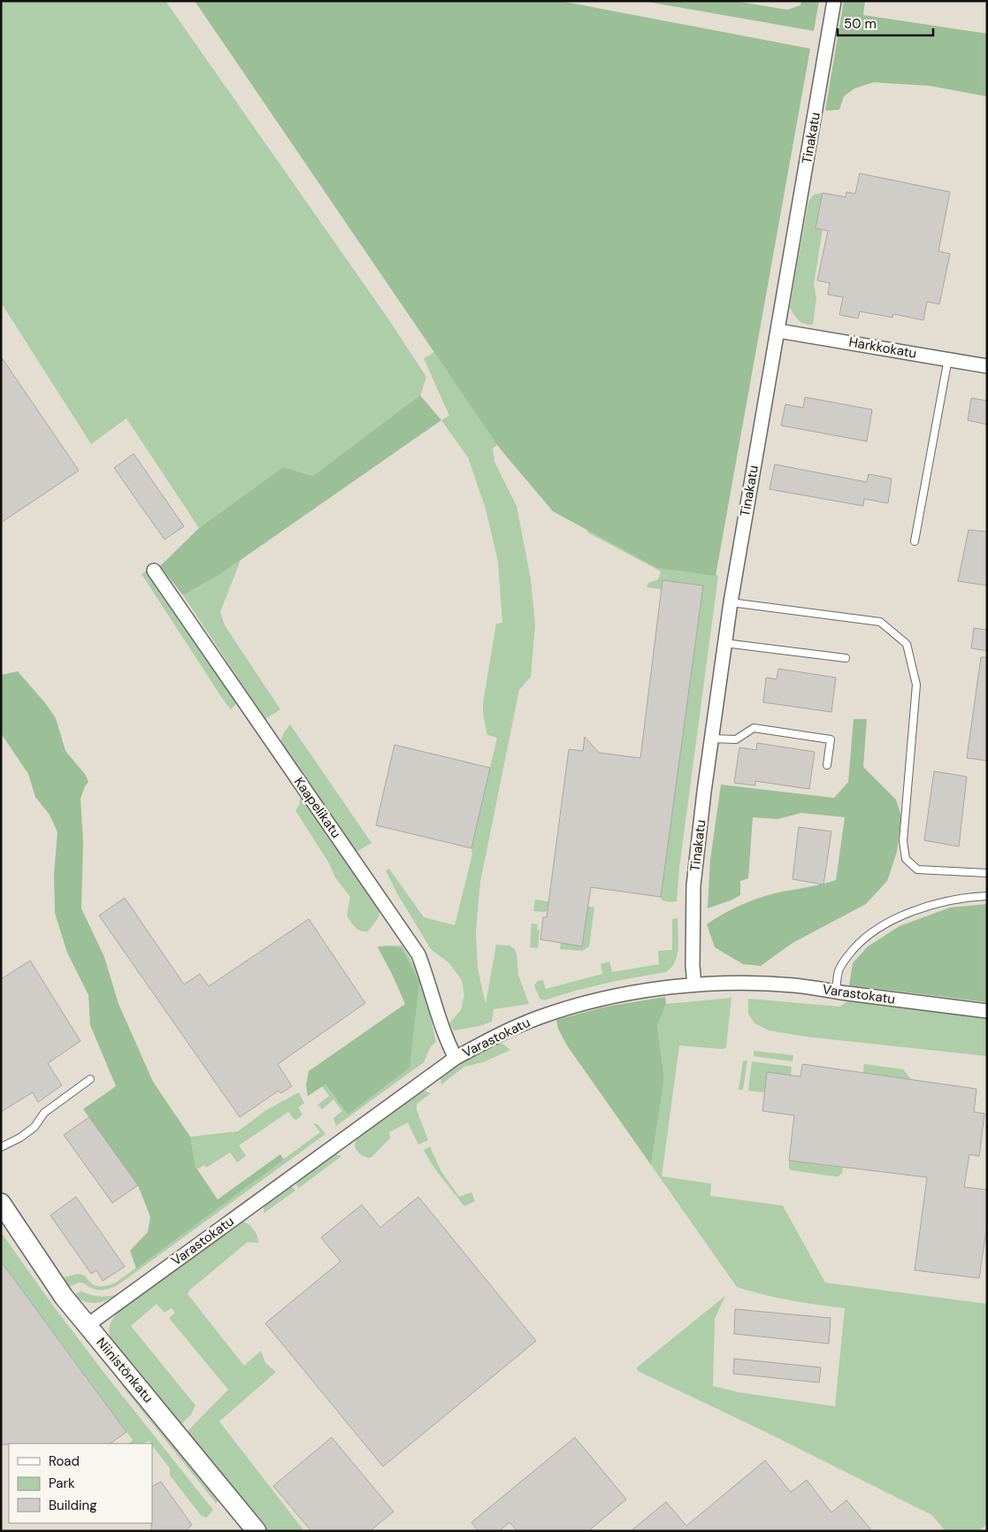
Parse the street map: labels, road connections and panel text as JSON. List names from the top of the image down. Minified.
{"streets":{"street":["Tinakatu","Harkkokatu","Kaapelikatu","Varastokatu","Niinistönkatu"]},"crossings":[["Tinakatu","Harkkokatu"],["Tinakatu","Varastokatu"],["Kaapelikatu","Varastokatu"],["Varastokatu","Niinistönkatu"]],"legend":["Road","Park","Building"],"scale_bar":"50 m"}
